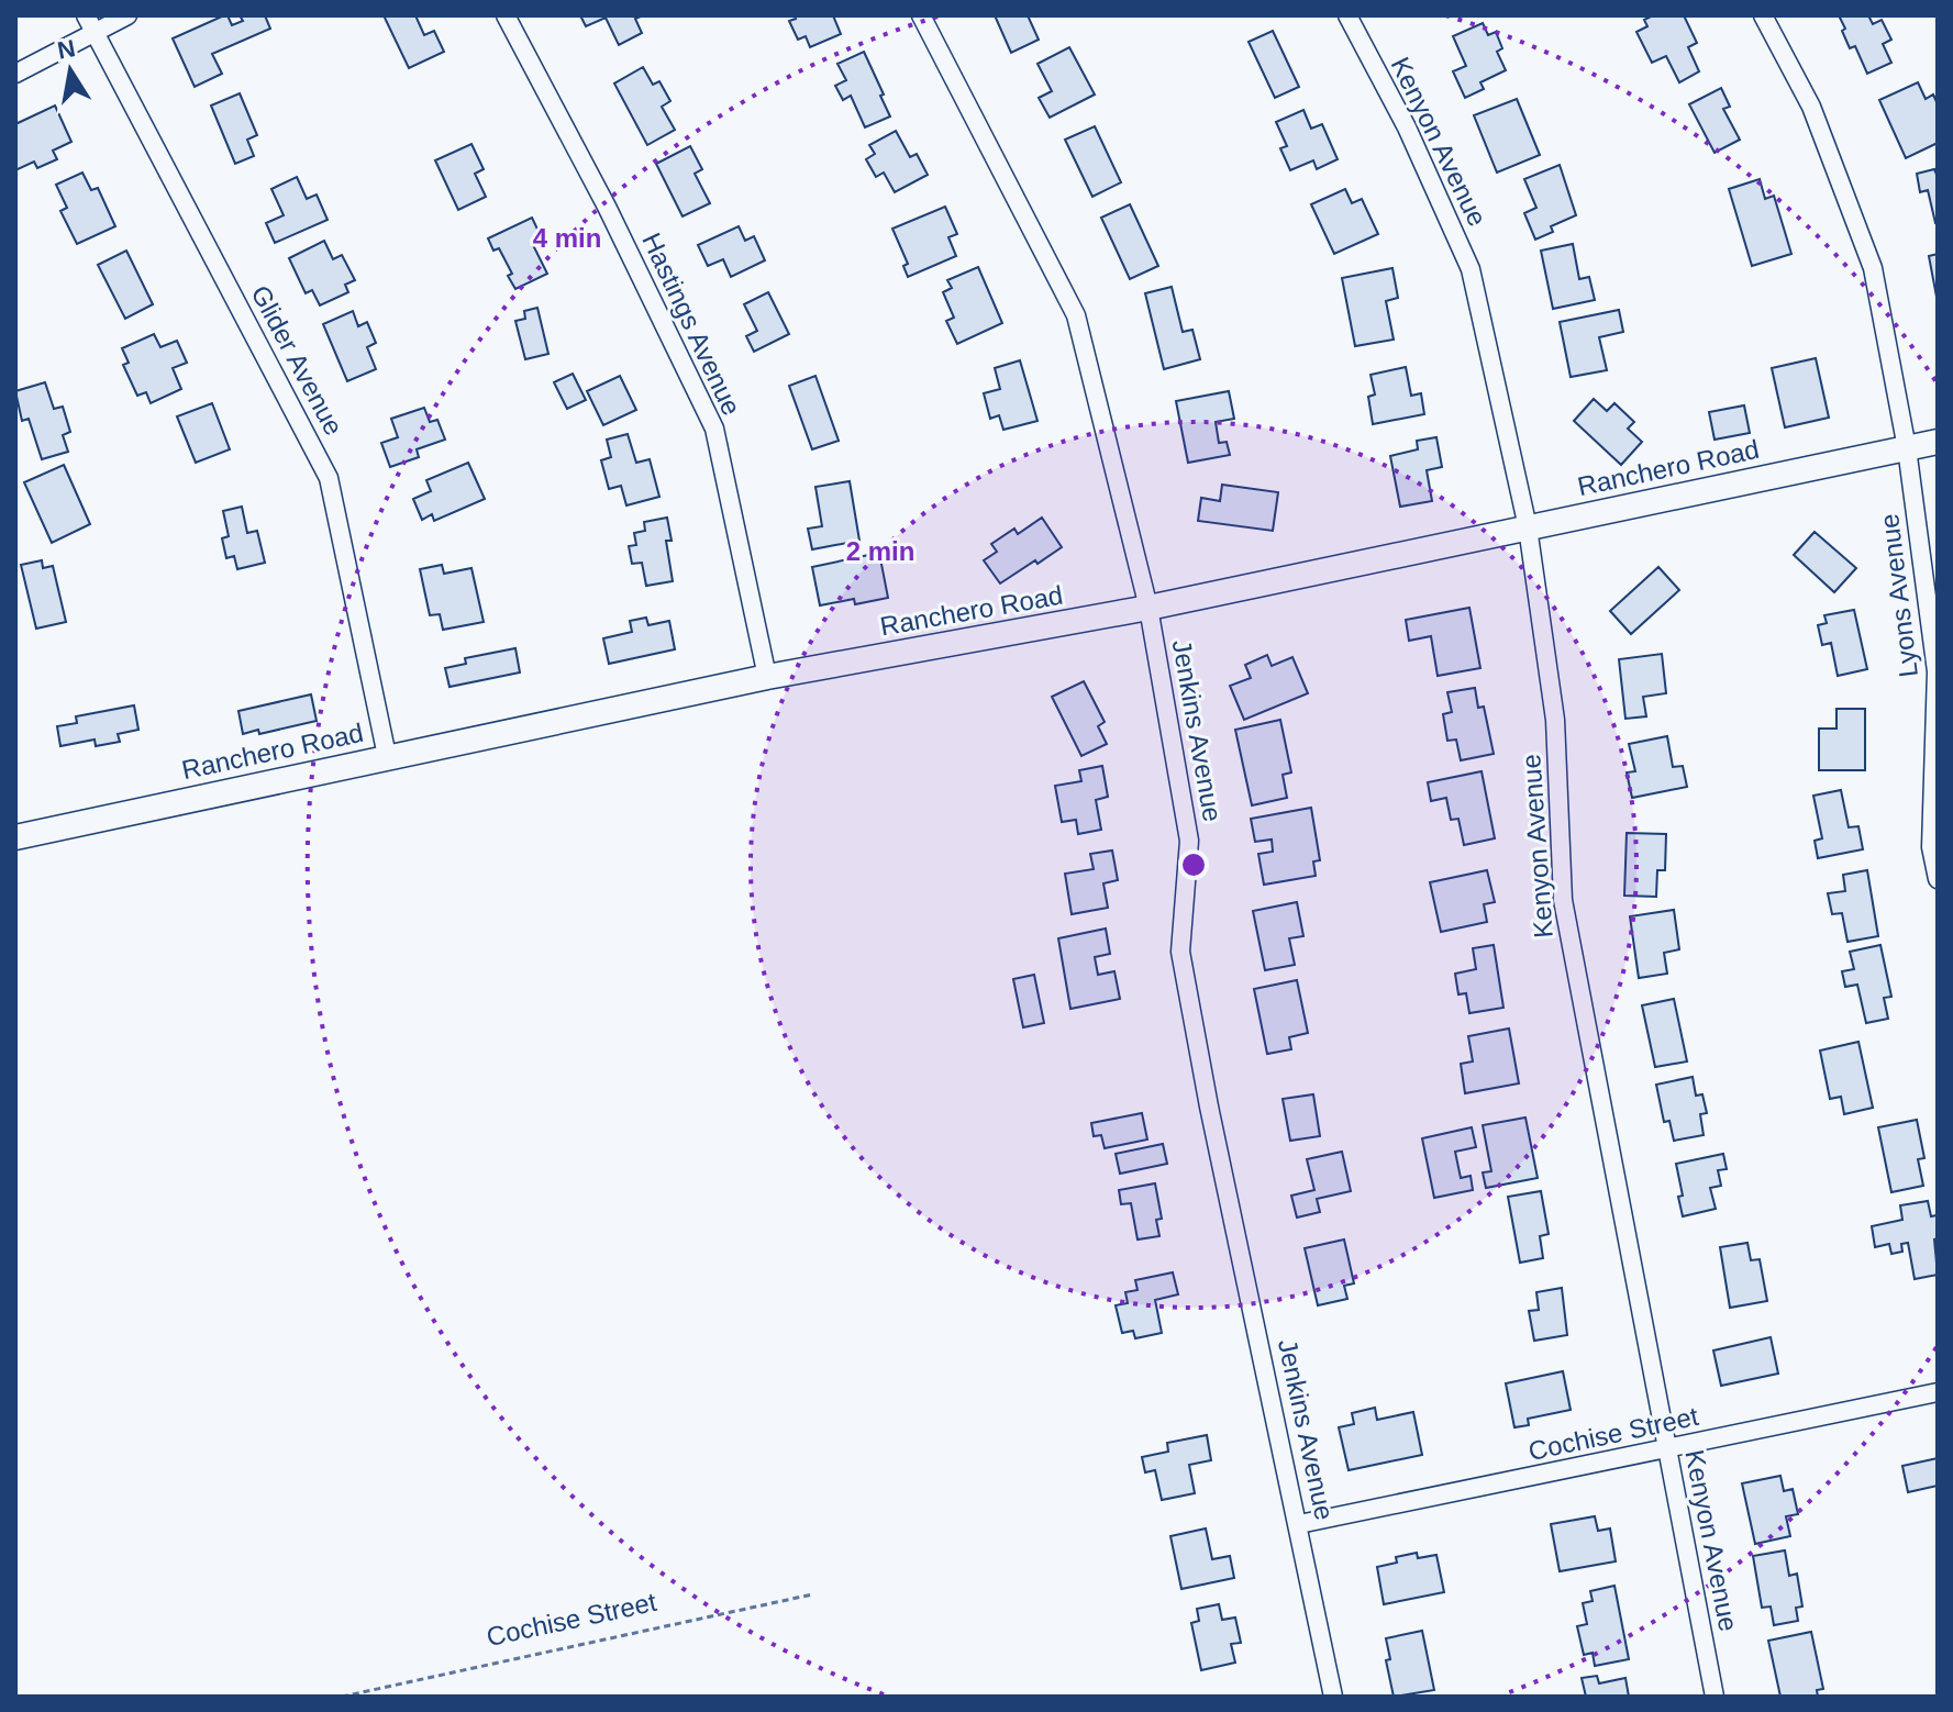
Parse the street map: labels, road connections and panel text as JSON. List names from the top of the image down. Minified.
{"streets":{"main road":["Ranchero Road"],"street":["Kenyon Avenue","Hastings Avenue","Glider Avenue","Lyons Avenue","Jenkins Avenue","Cochise Street"]},"crossings":[["Kenyon Avenue","Ranchero Road"],["Kenyon Avenue","Cochise Street"],["Hastings Avenue","Ranchero Road"],["Glider Avenue","Ranchero Road"],["Ranchero Road","Lyons Avenue"],["Ranchero Road","Jenkins Avenue"],["Jenkins Avenue","Cochise Street"]],"north":"top","rings":["4 min","2 min"]}
